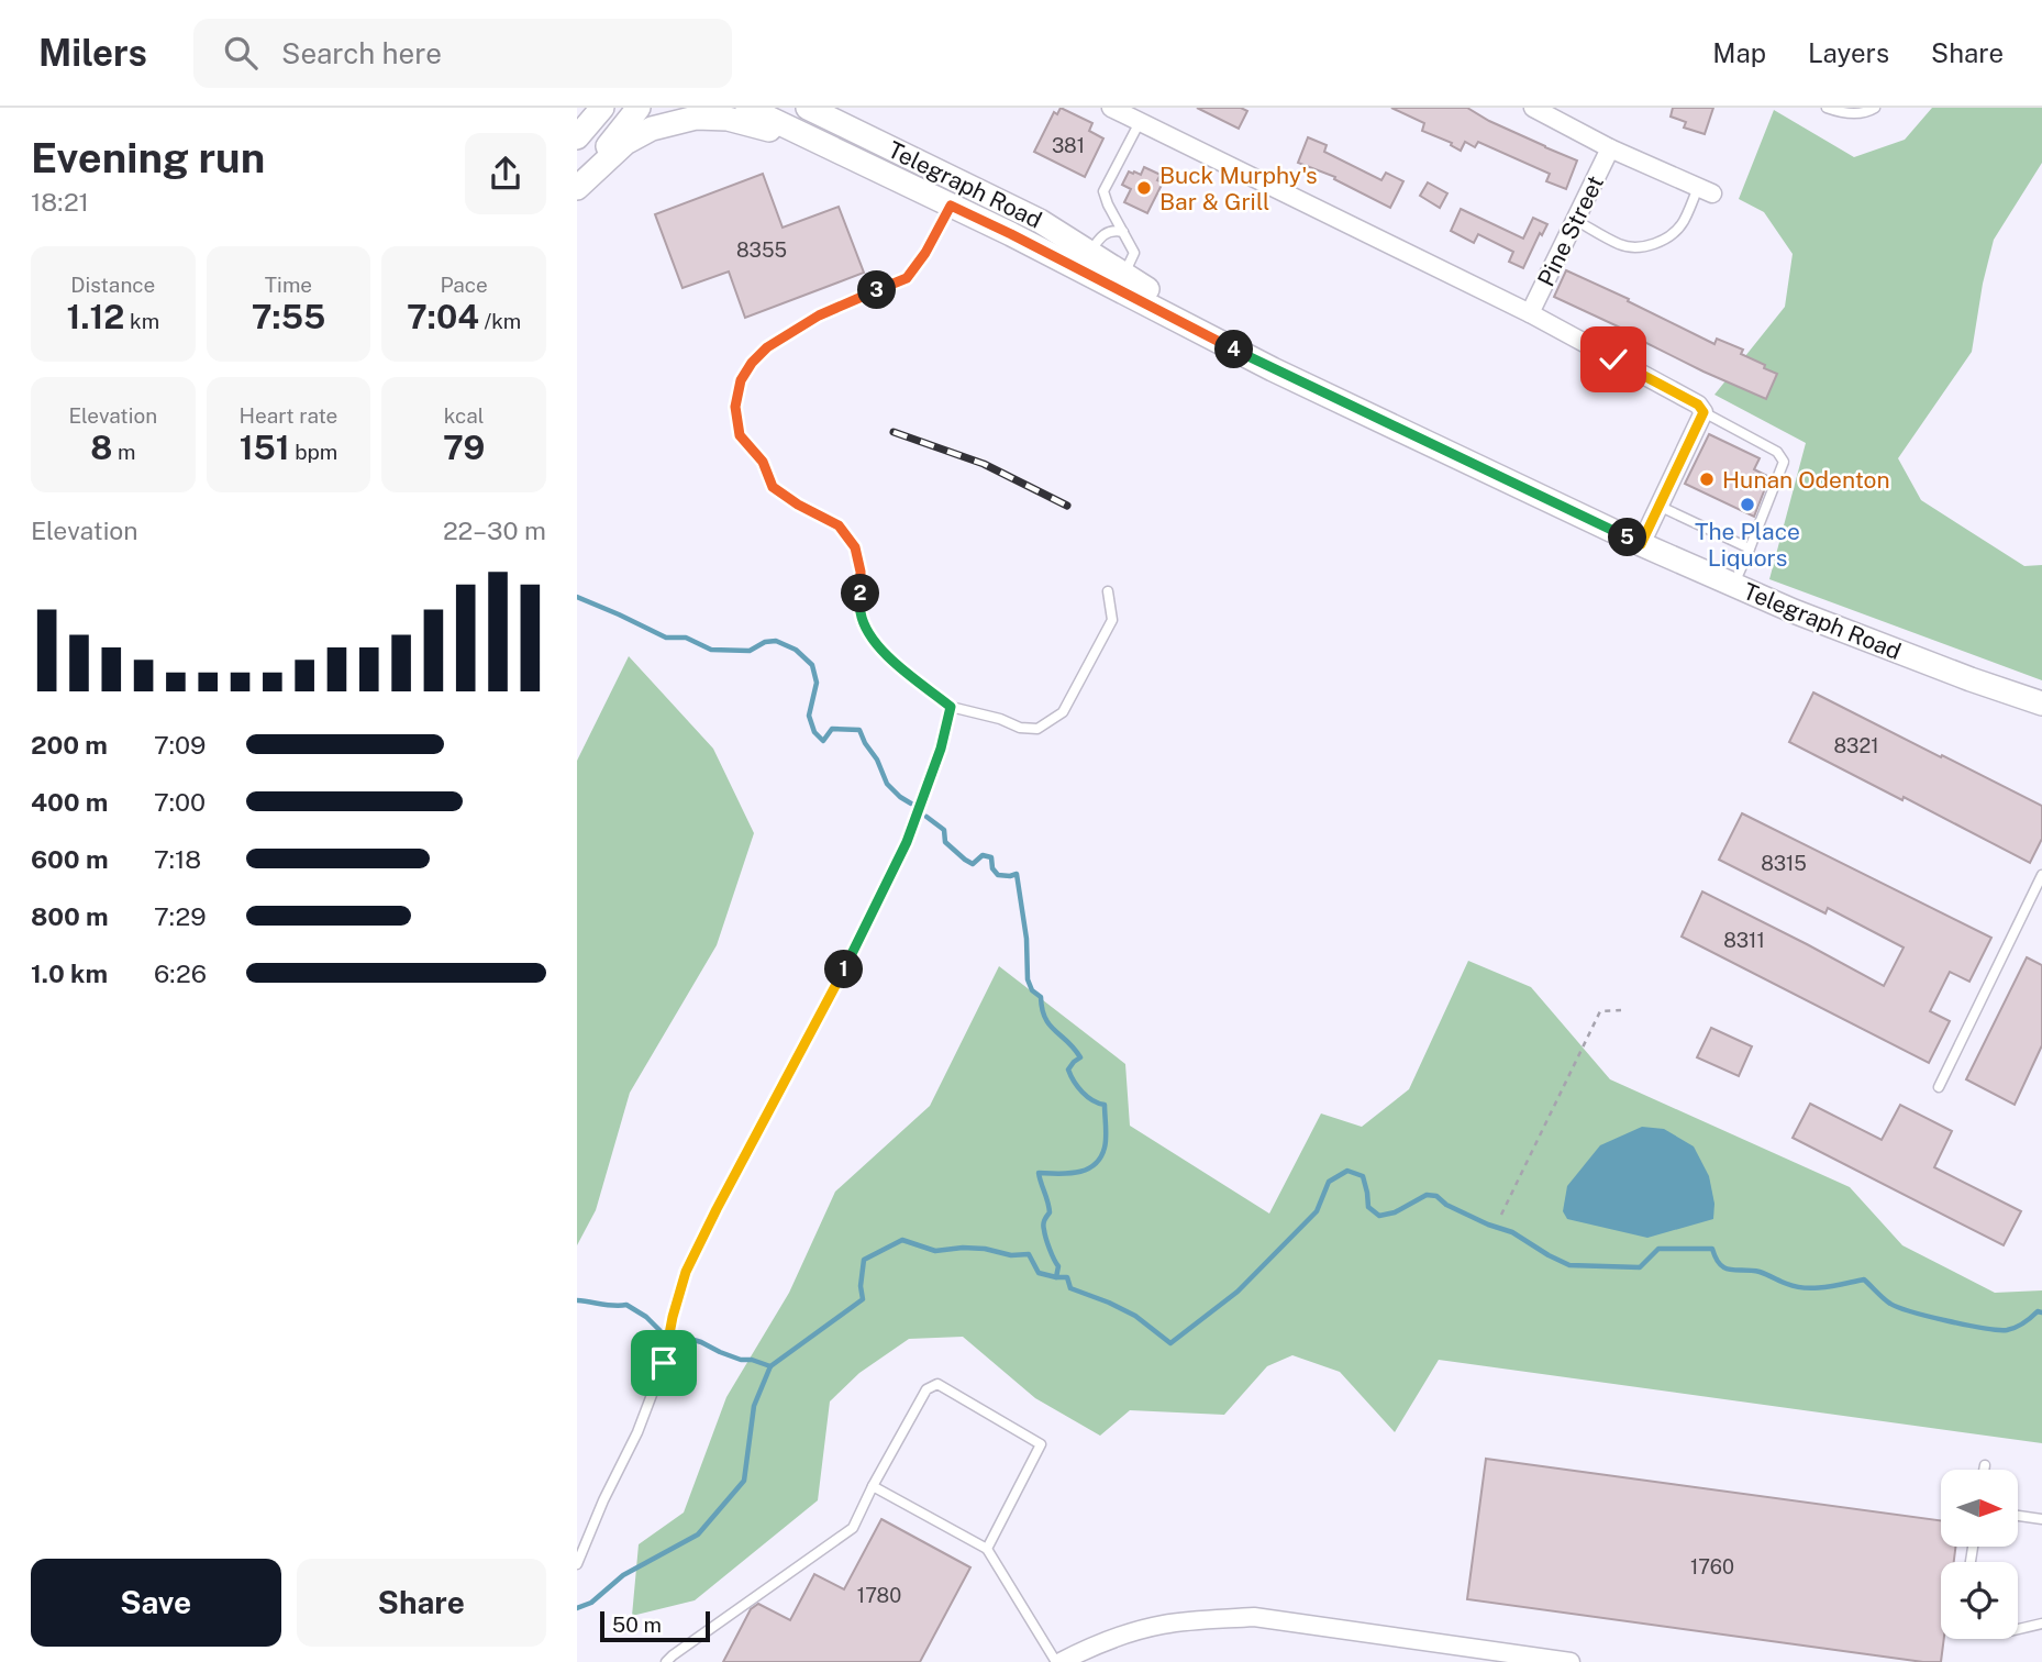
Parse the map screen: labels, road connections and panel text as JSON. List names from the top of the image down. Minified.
{"streets":{"main road":["Telegraph Road"],"street":["Pine Street"]},"places":["Buck Murphy's Bar & Grill","Hunan Odenton","The Place Liquors"],"house_numbers":["381","8355","8321","8315","8311","1760","1780"],"scale_bar":"50 m","north":"right","page":{"header":"Milers","search":"Search here","nav":["Map","Layers","Share"],"heading":["Evening run","18:21"],"stats":[["Distance","1.12 km"],["Time","7:55"],["Pace","7:04 /km"],["Elevation","8 m"],["Heart rate","151 bpm"],["kcal","79"]],"pins":["3","4","5","2","1"],"chart":["Elevation","22–30 m"],"list":[{"name":"200 m","note":"7:09"},{"name":"400 m","note":"7:00"},{"name":"600 m","note":"7:18"},{"name":"800 m","note":"7:29"},{"name":"1.0 km","note":"6:26"}],"buttons":["Save","Share"],"scale":"50 m"}}
